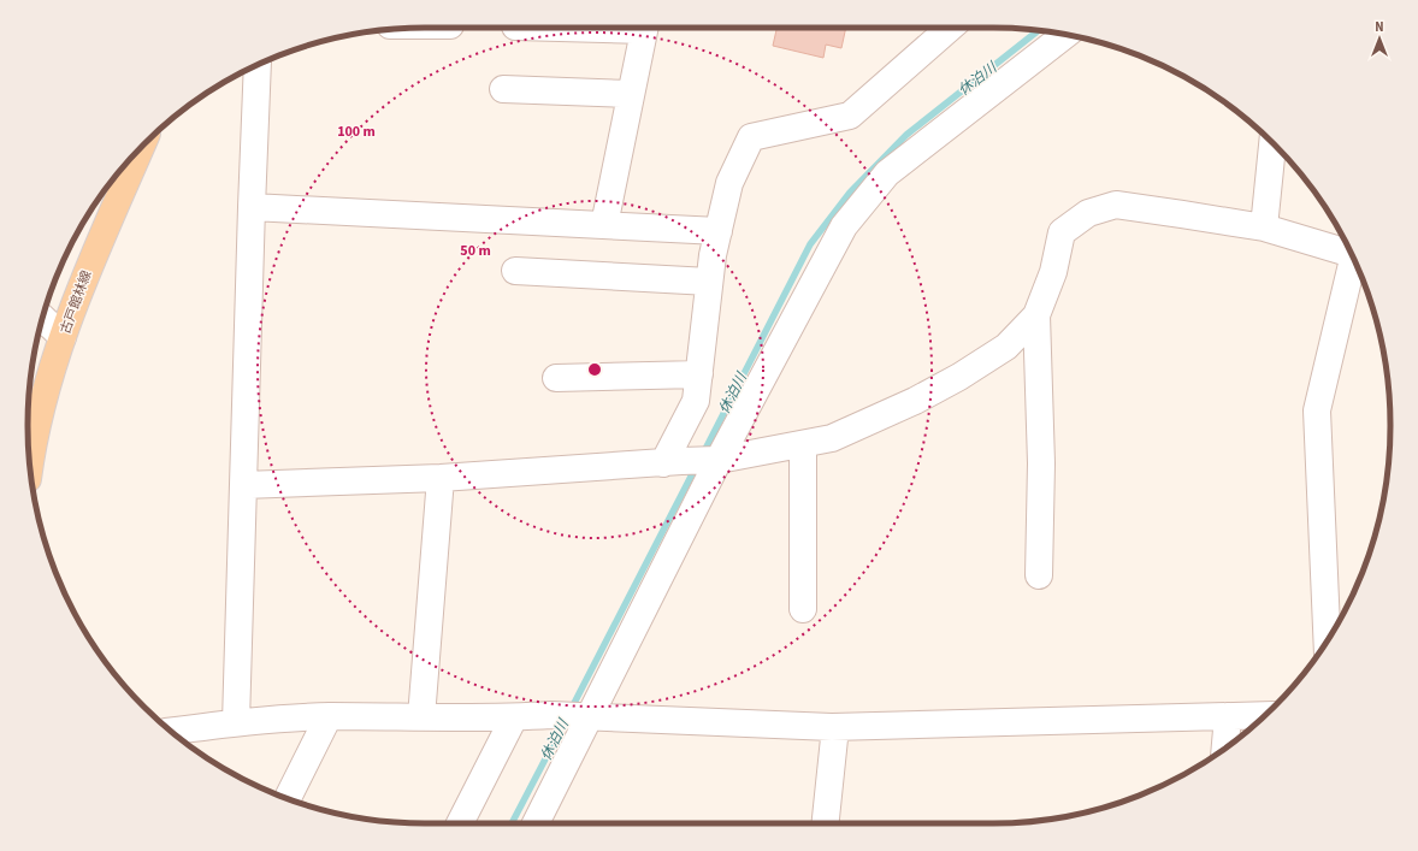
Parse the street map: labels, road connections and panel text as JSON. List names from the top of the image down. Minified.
{"streets":{"main road":["古戸館林線"]},"water":["休泊川"],"north":"top","rings":["100 m","50 m"]}
